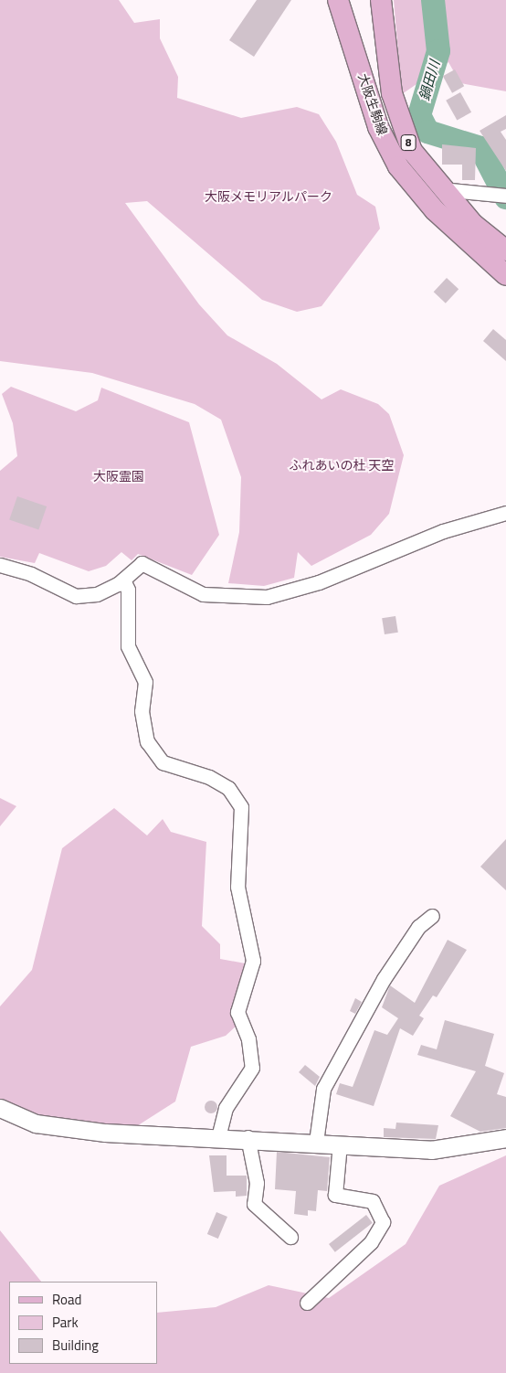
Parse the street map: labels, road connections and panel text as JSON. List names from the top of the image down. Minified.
{"streets":{"main road":["大阪生駒線","8"]},"water":["鍋田川"],"parks":["大阪メモリアルパーク","ふれあいの杜 天空","大阪霊園"],"legend":["Road","Park","Building"]}
